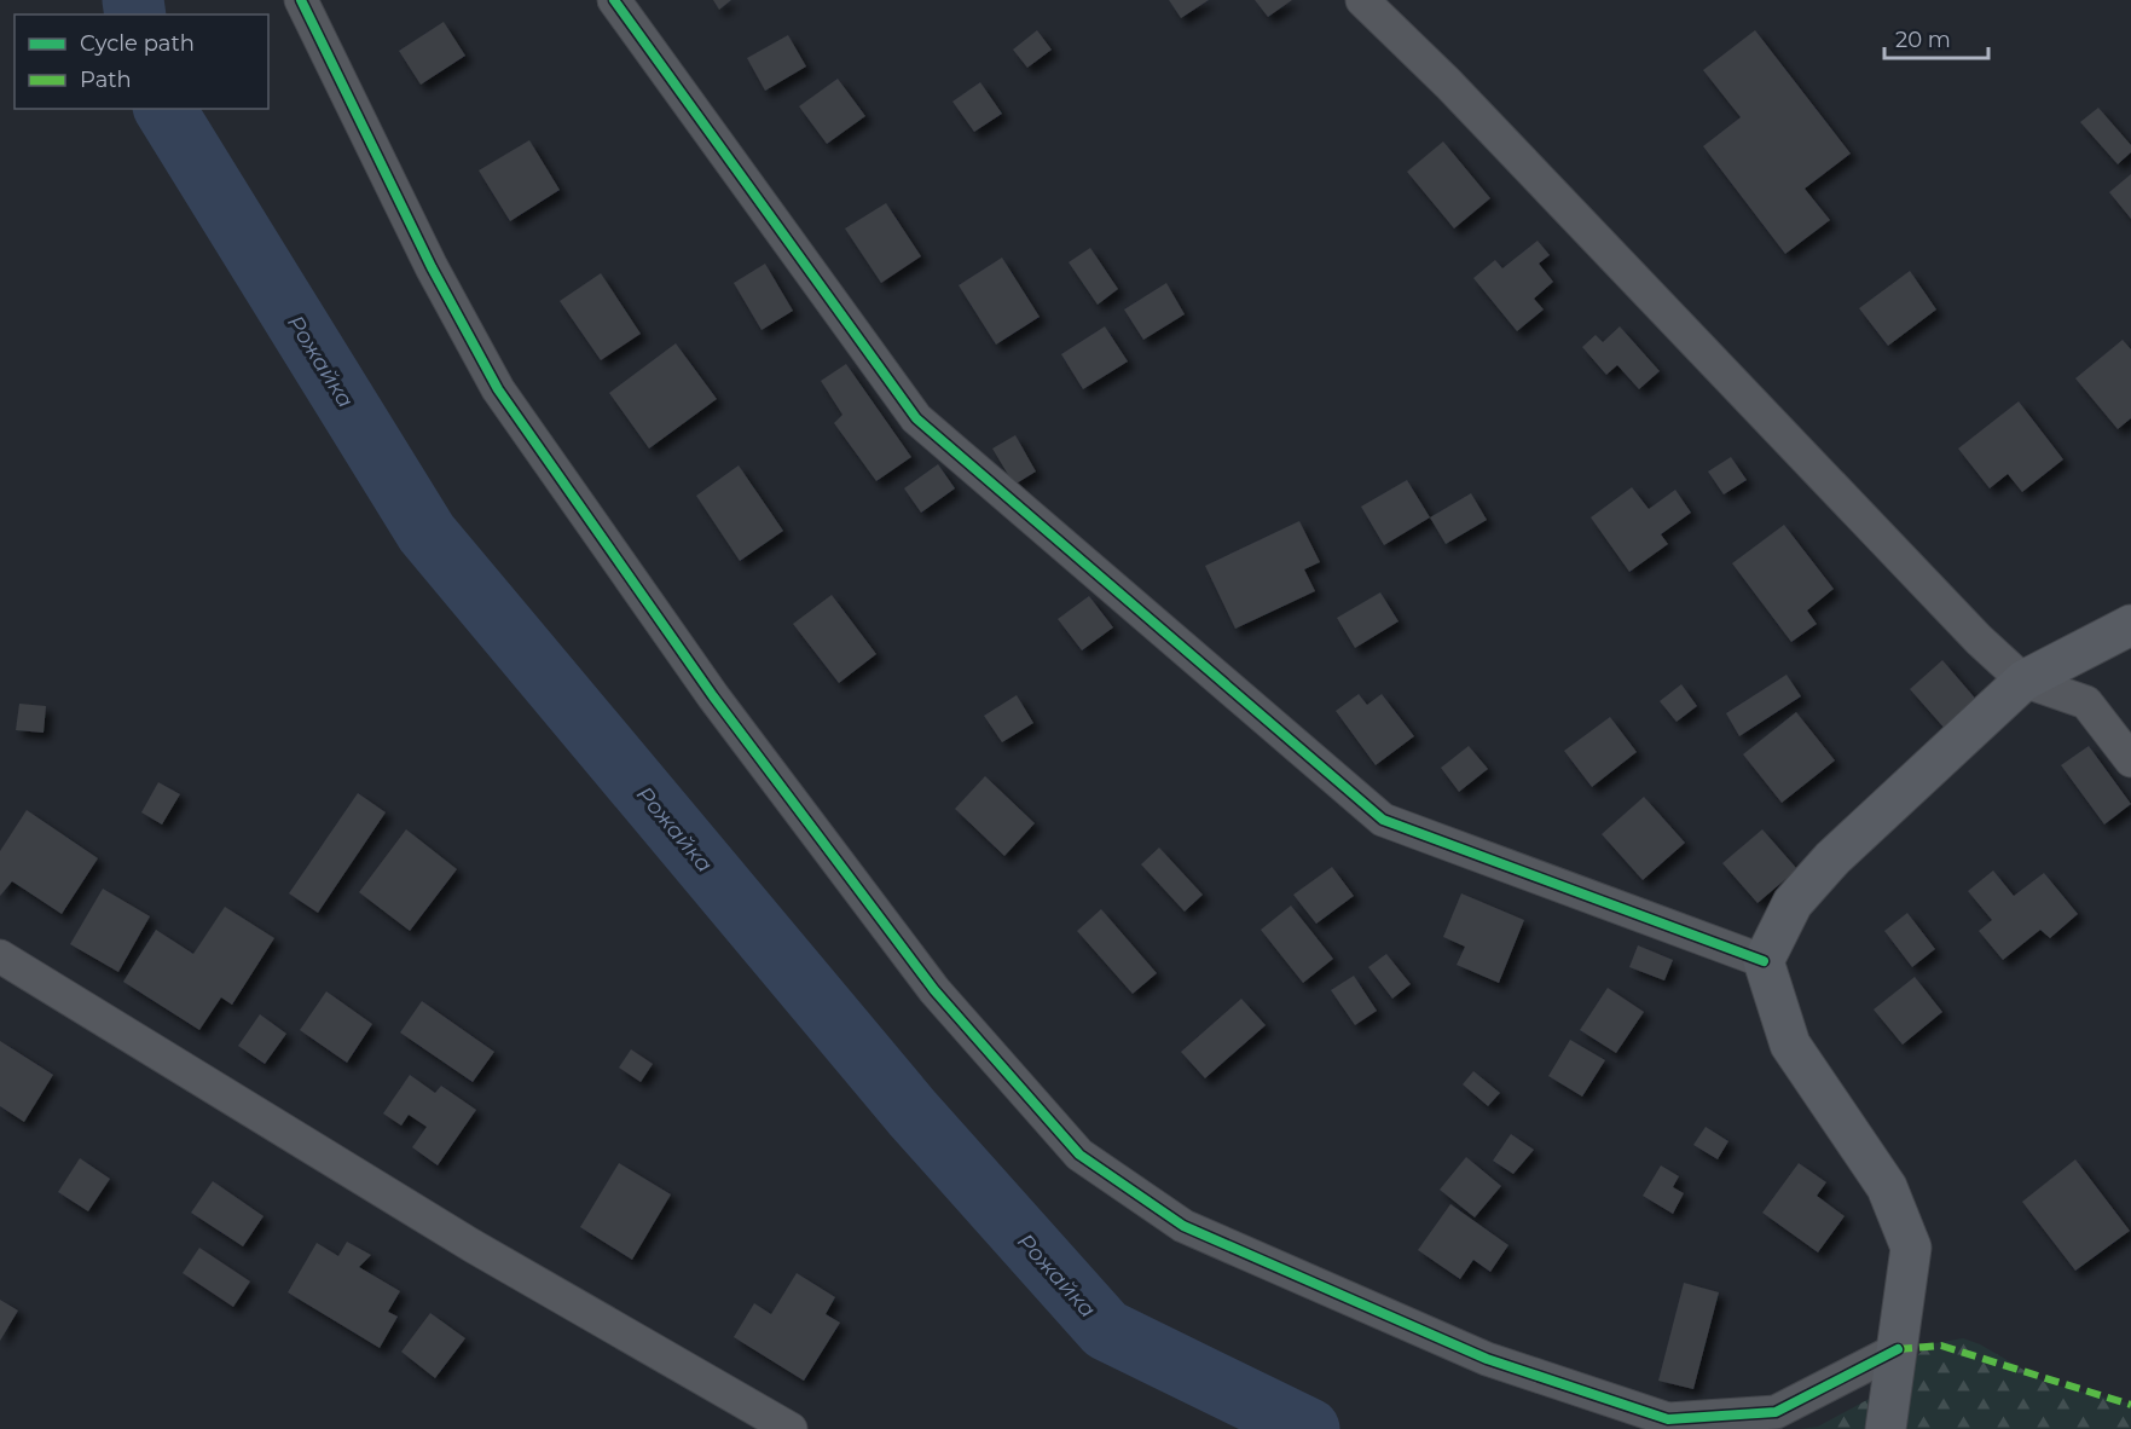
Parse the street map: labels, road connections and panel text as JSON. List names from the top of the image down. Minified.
{"water":["Рожайка"],"legend":["Cycle path","Path"],"scale_bar":"20 m"}
